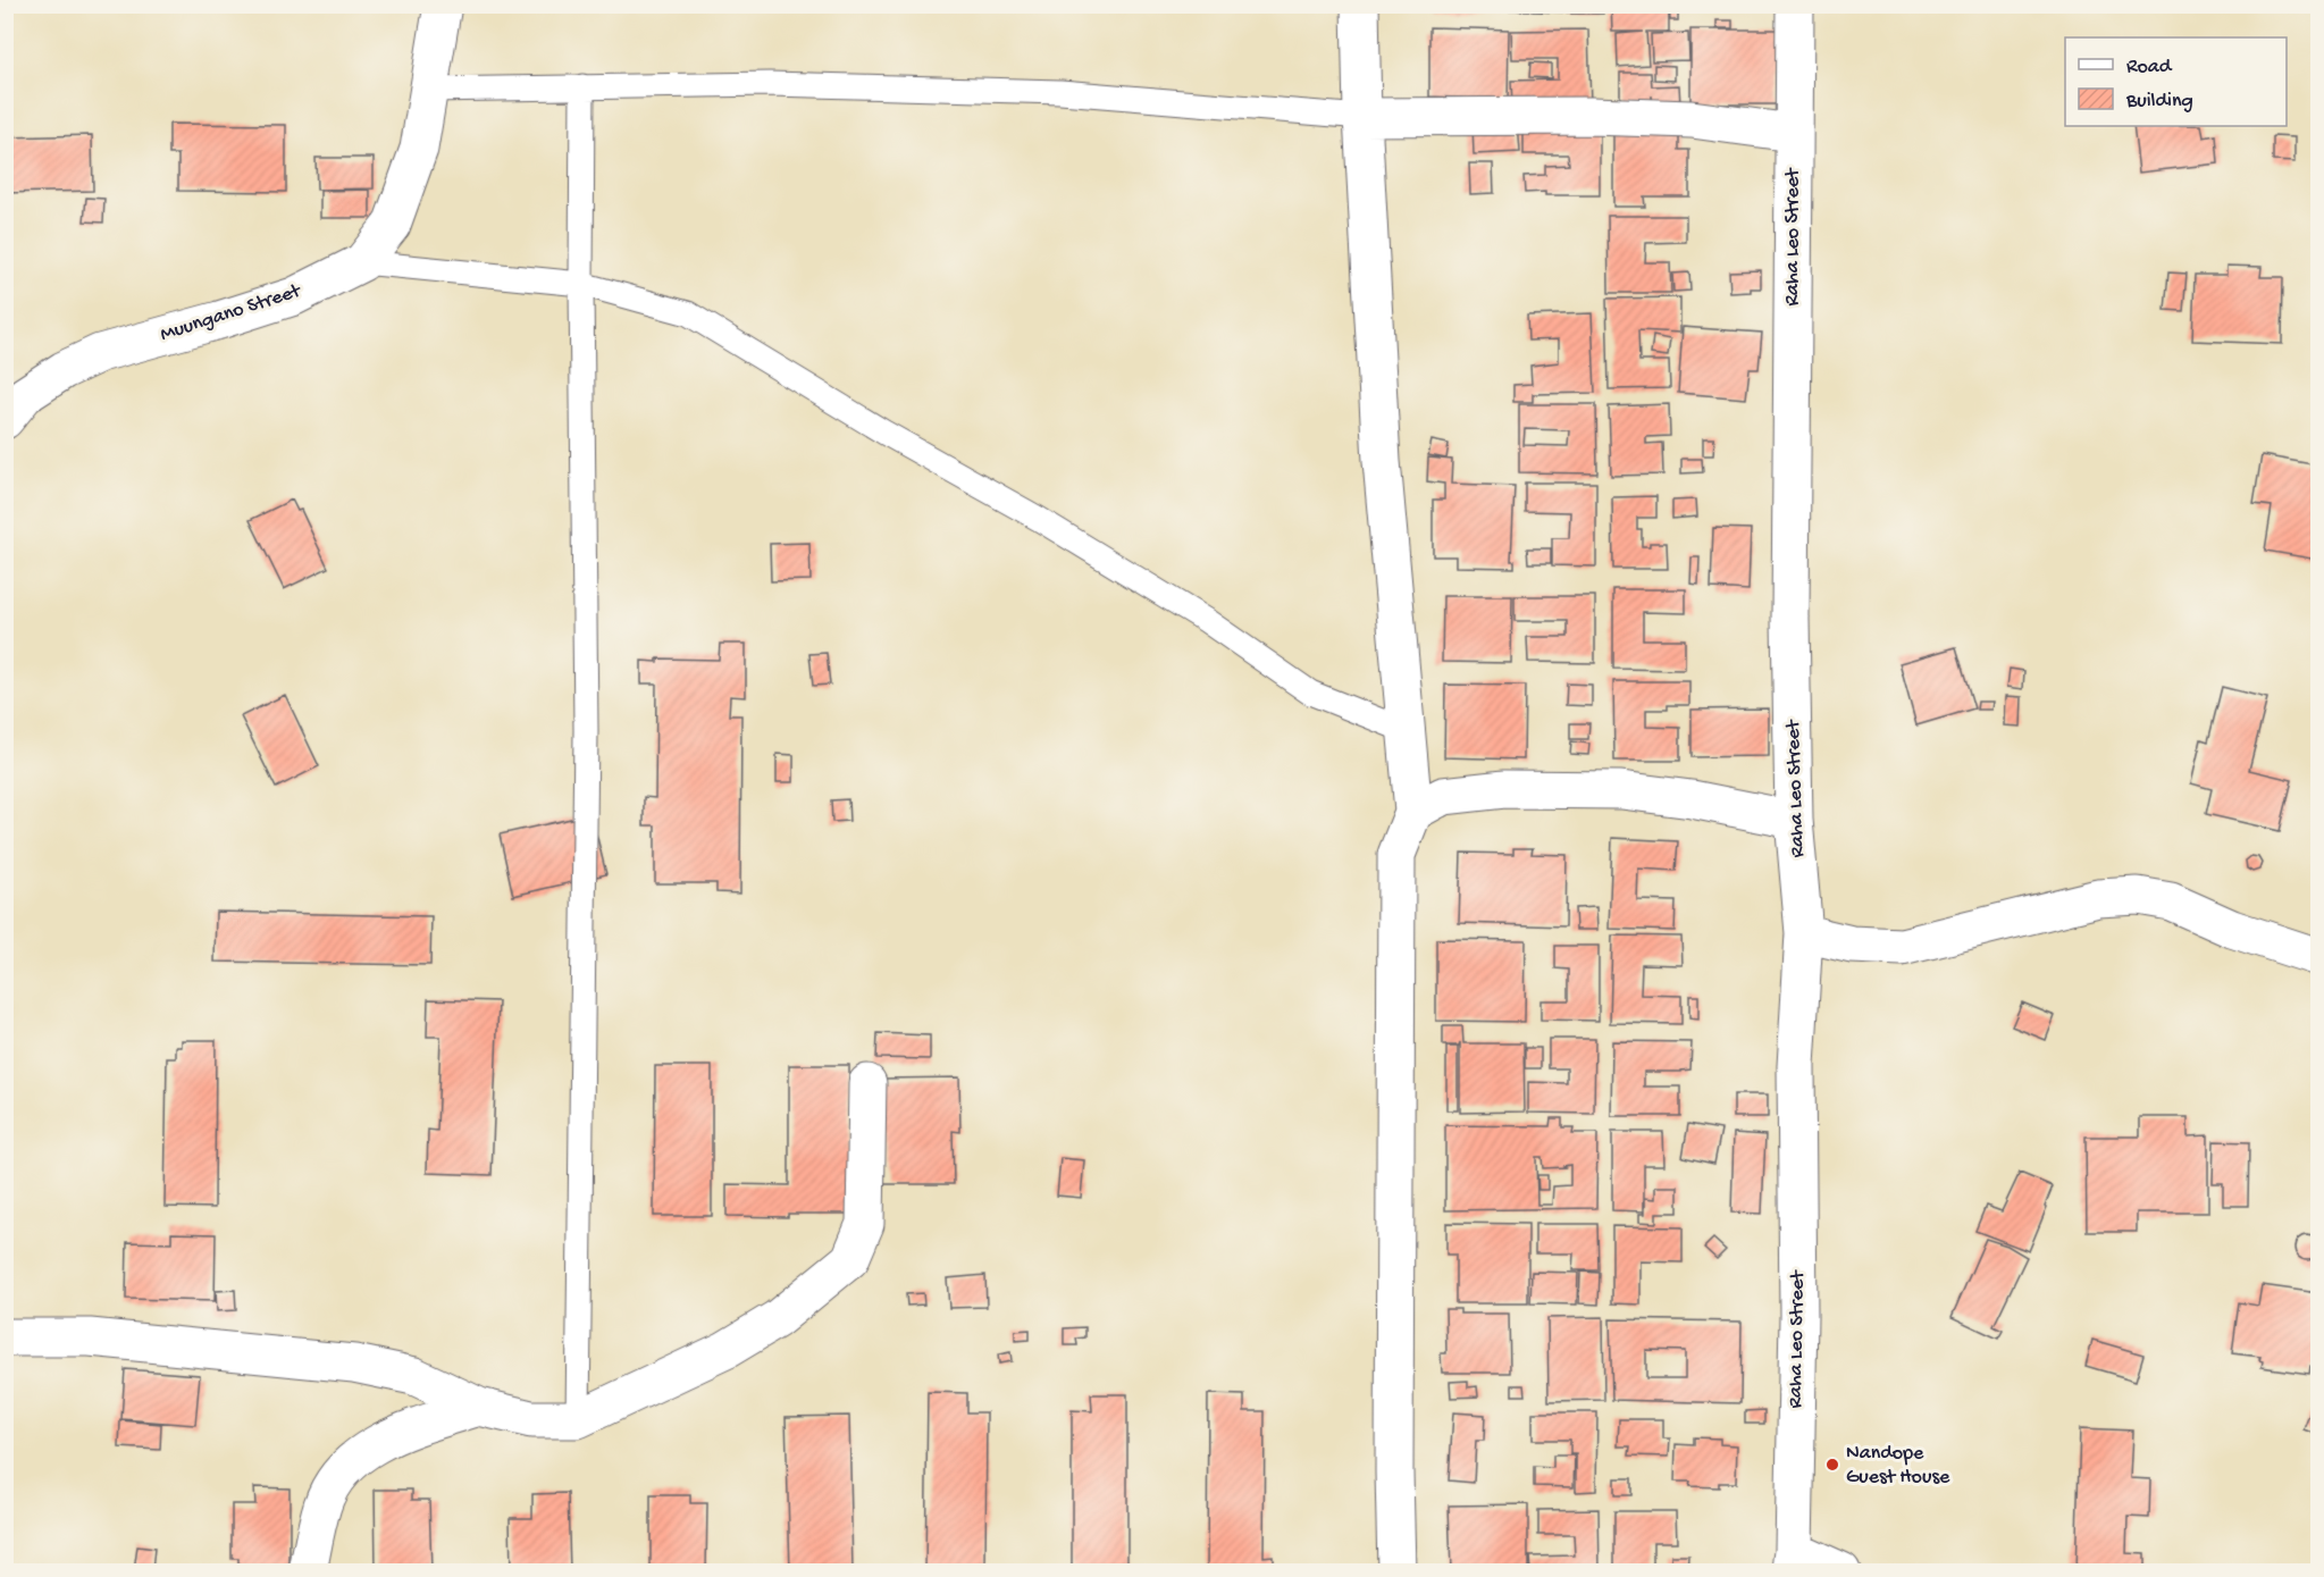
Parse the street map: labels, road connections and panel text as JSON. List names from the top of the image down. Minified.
{"streets":{"street":["Raha Leo Street","Muungano Street"]},"places":["Nandope Guest House"],"legend":["Road","Building"]}
